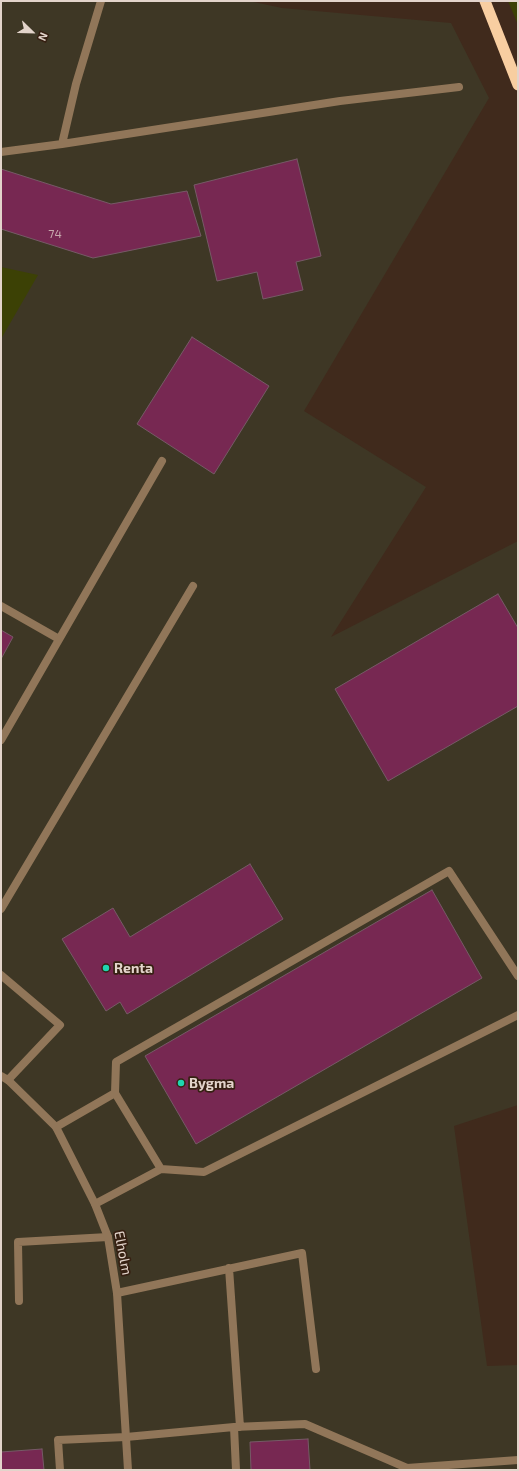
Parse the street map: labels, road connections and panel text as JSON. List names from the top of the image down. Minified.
{"streets":{"street":["Elholm"]},"places":["Renta","Bygma"],"house_numbers":["74"],"north":"bottom right"}
